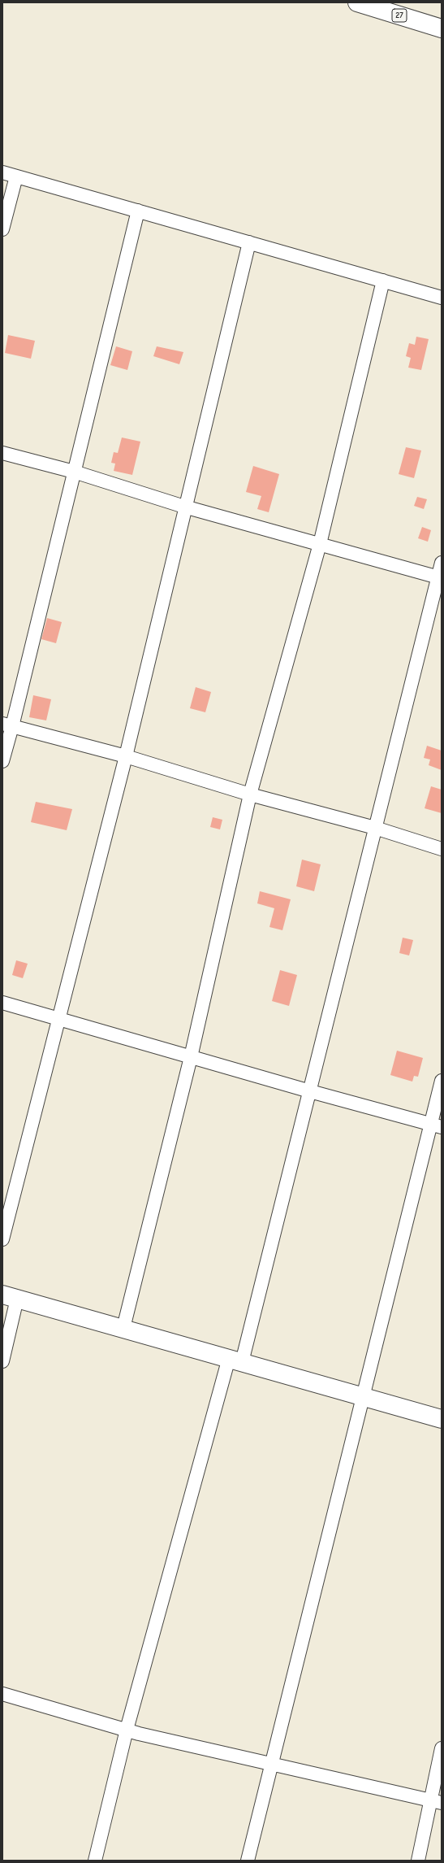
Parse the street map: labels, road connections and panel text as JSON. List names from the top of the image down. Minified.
{"streets":{"street":["27"]}}
